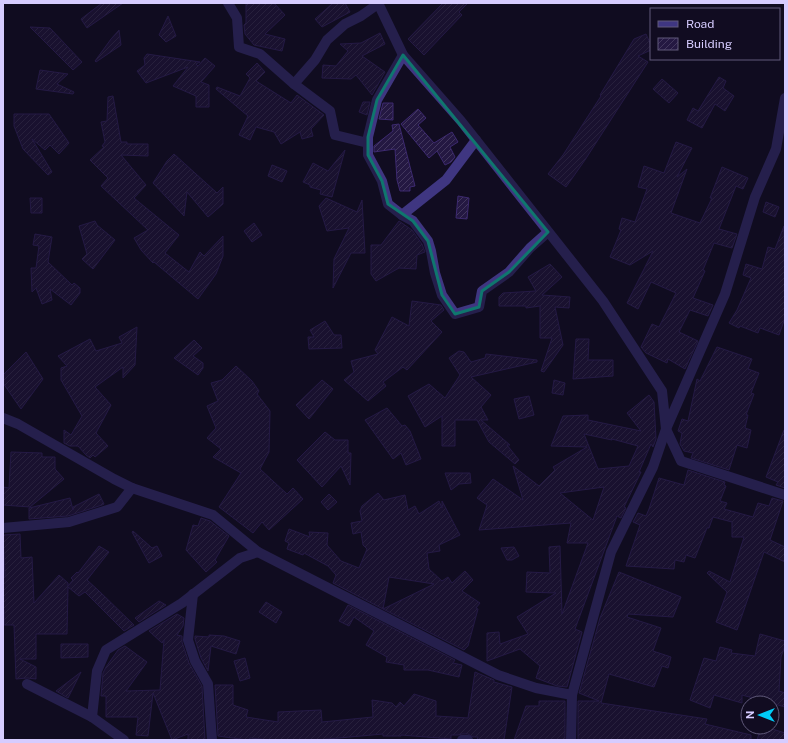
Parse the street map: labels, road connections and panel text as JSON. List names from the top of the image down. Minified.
{"legend":["Road","Building"],"north":"left"}
